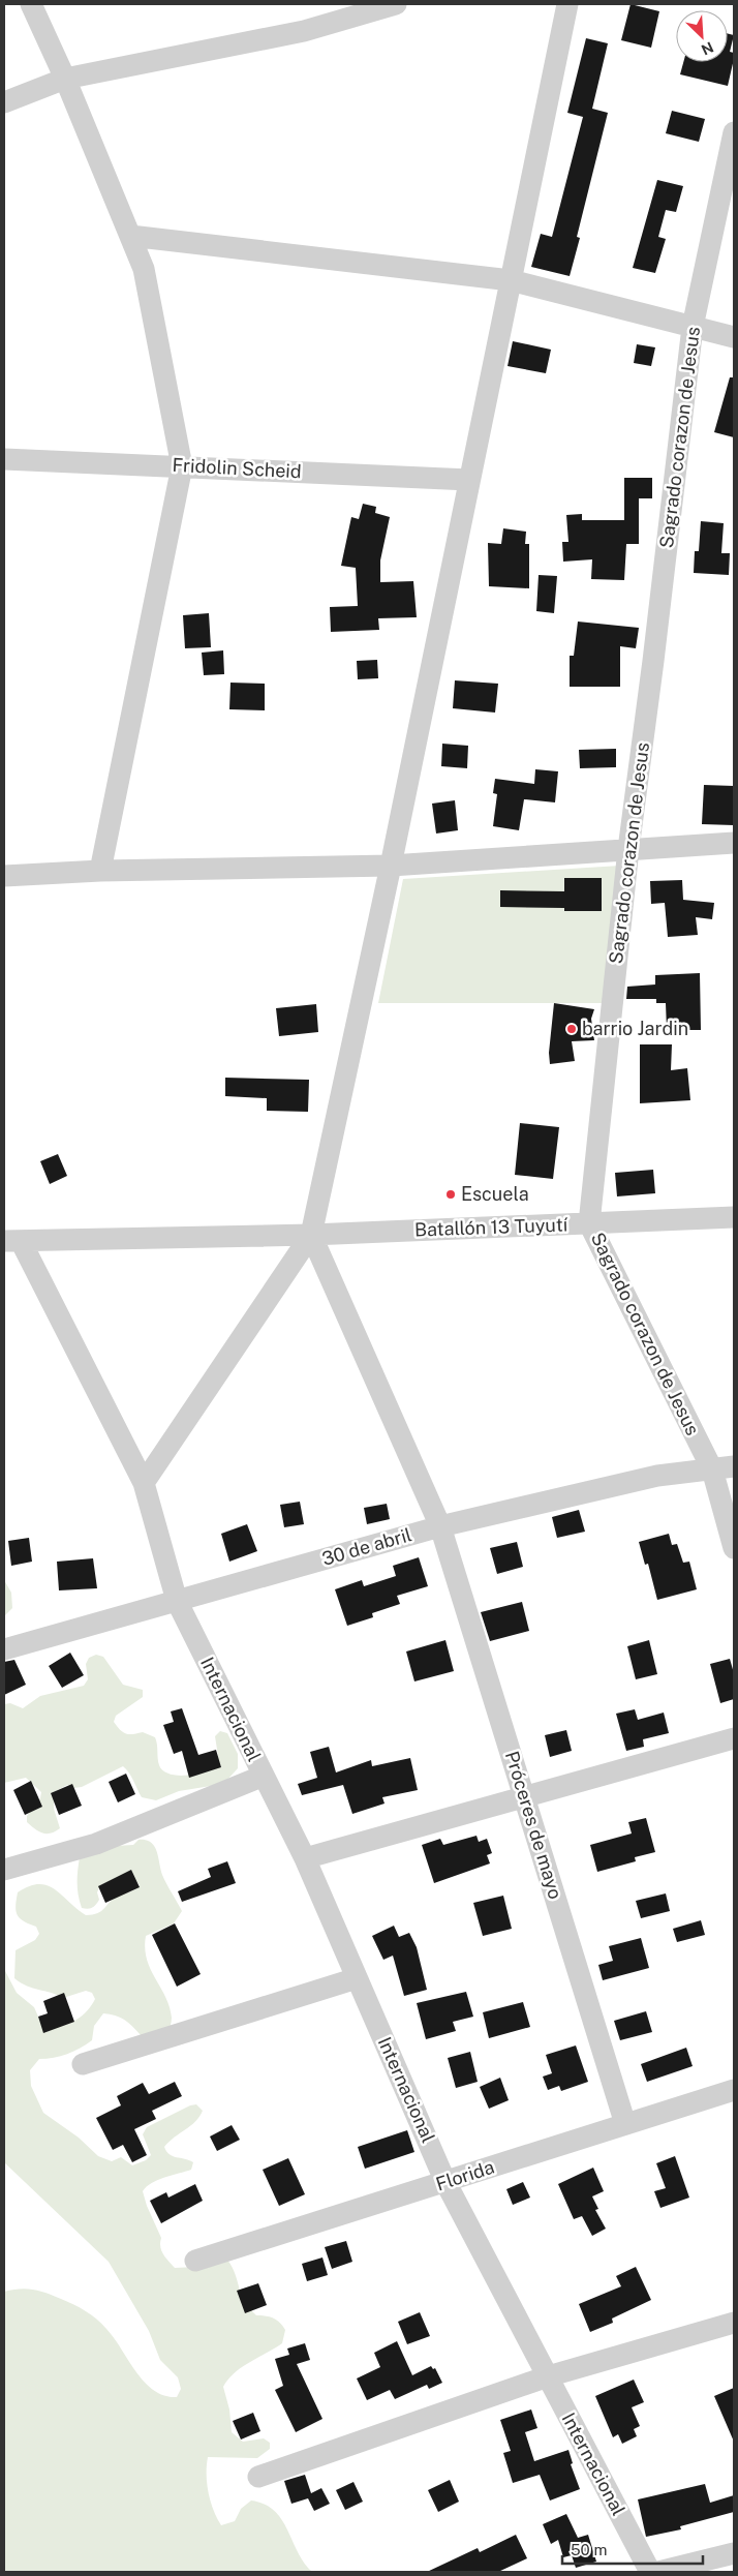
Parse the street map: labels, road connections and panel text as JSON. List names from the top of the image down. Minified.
{"streets":{"street":["Sagrado corazon de Jesus","Fridolin Scheid","Batallón 13 Tuyutí","30 de abril","Internacional","Próceres de mayo","Florida"]},"crossings":[["Sagrado corazon de Jesus","Batallón 13 Tuyutí"],["Sagrado corazon de Jesus","30 de abril"],["Batallón 13 Tuyutí","Internacional"],["Batallón 13 Tuyutí","Próceres de mayo"],["30 de abril","Internacional"],["30 de abril","Próceres de mayo"],["Internacional","Florida"],["Próceres de mayo","Florida"]],"places":["barrio Jardin","Escuela"],"scale_bar":"50 m","north":"bottom right"}
